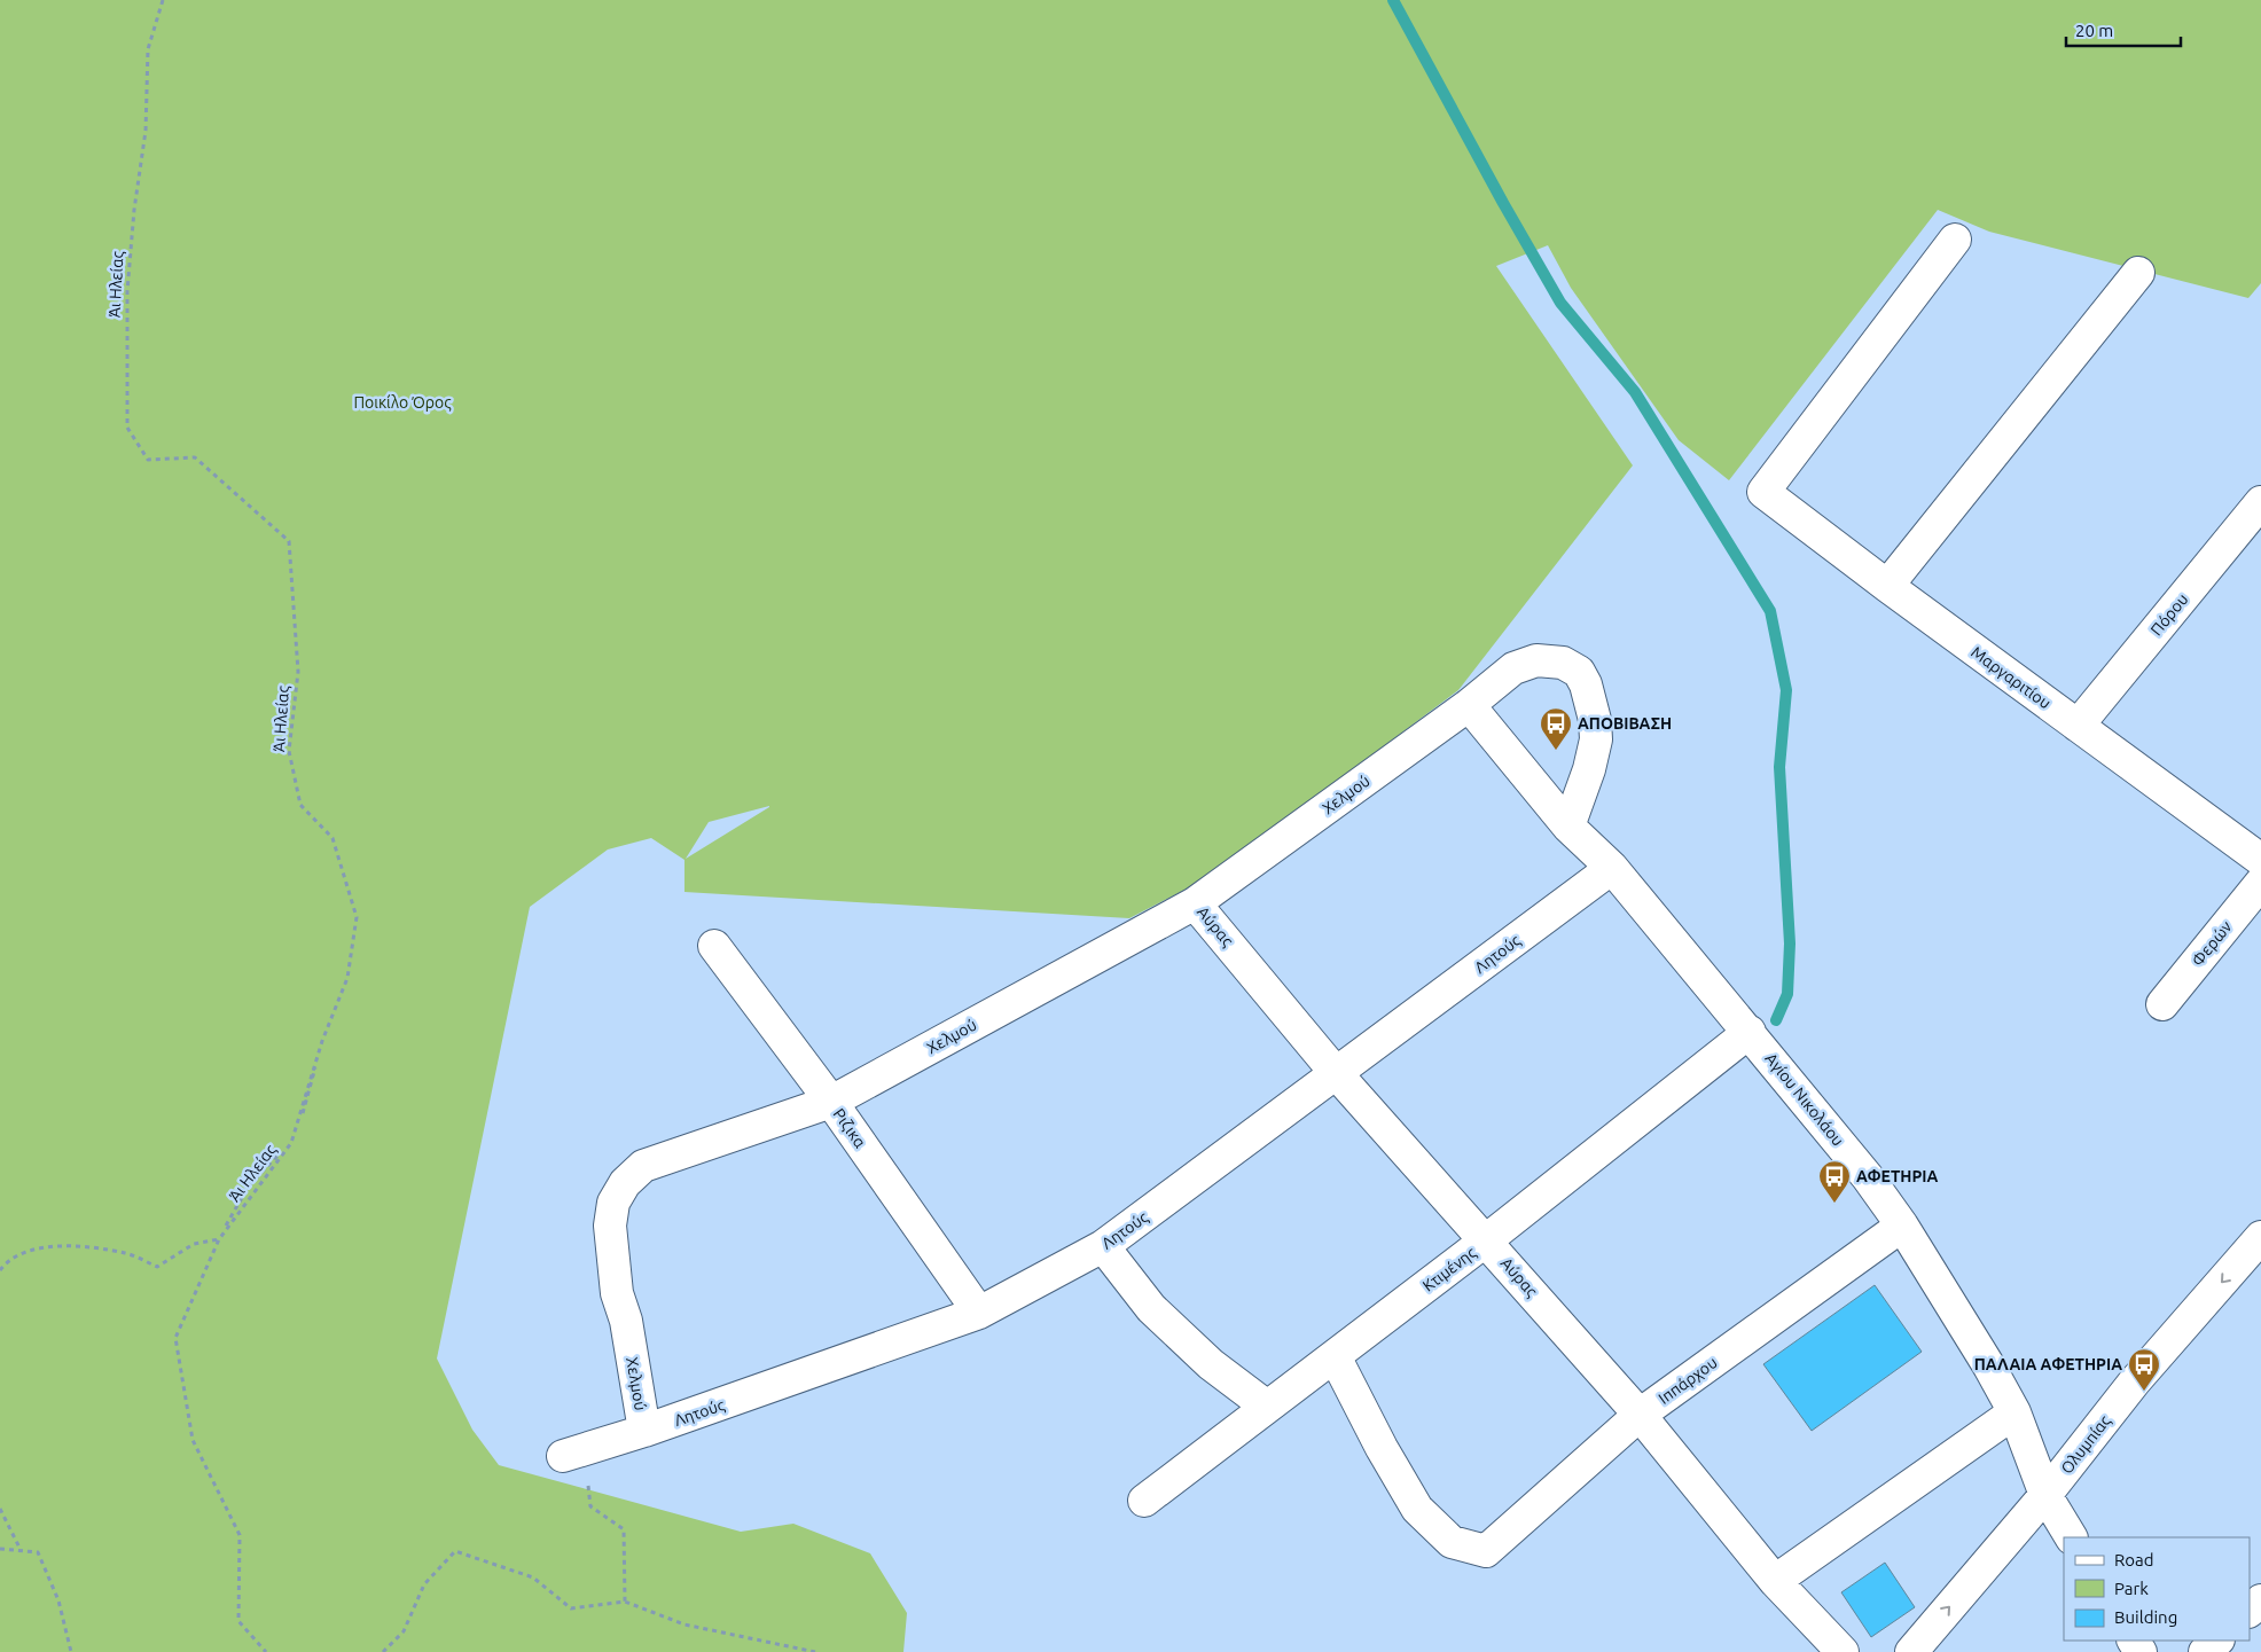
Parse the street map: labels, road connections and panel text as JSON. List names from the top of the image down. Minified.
{"streets":{"street":["Πόρου","Μαργαριτίου","Χελμού","Αύρας","Φερών","Λητούς","Αγίου Νικολάου","Ριζικα","Κτιμένης","Ιππάρχου","Ολυμπίας"],"path":["Άι Ηλείας"]},"crossings":[["Πόρου","Μαργαριτίου"],["Χελμού","Αύρας"],["Χελμού","Λητούς"],["Χελμού","Αγίου Νικολάου"],["Χελμού","Ριζικα"],["Αύρας","Λητούς"],["Αύρας","Κτιμένης"],["Αύρας","Ιππάρχου"],["Λητούς","Αγίου Νικολάου"],["Λητούς","Ριζικα"],["Αγίου Νικολάου","Κτιμένης"],["Αγίου Νικολάου","Ιππάρχου"],["Αγίου Νικολάου","Ολυμπίας"],["Κτιμένης","Ιππάρχου"]],"parks":["Ποικίλο Όρος"],"places":{"bus stop":["ΑΠΟΒΙΒΑΣΗ","ΑΦΕΤΗΡΙΑ","ΠΑΛΑΙΑ ΑΦΕΤΗΡΙΑ"]},"legend":["Road","Park","Building"],"scale_bar":"20 m"}
